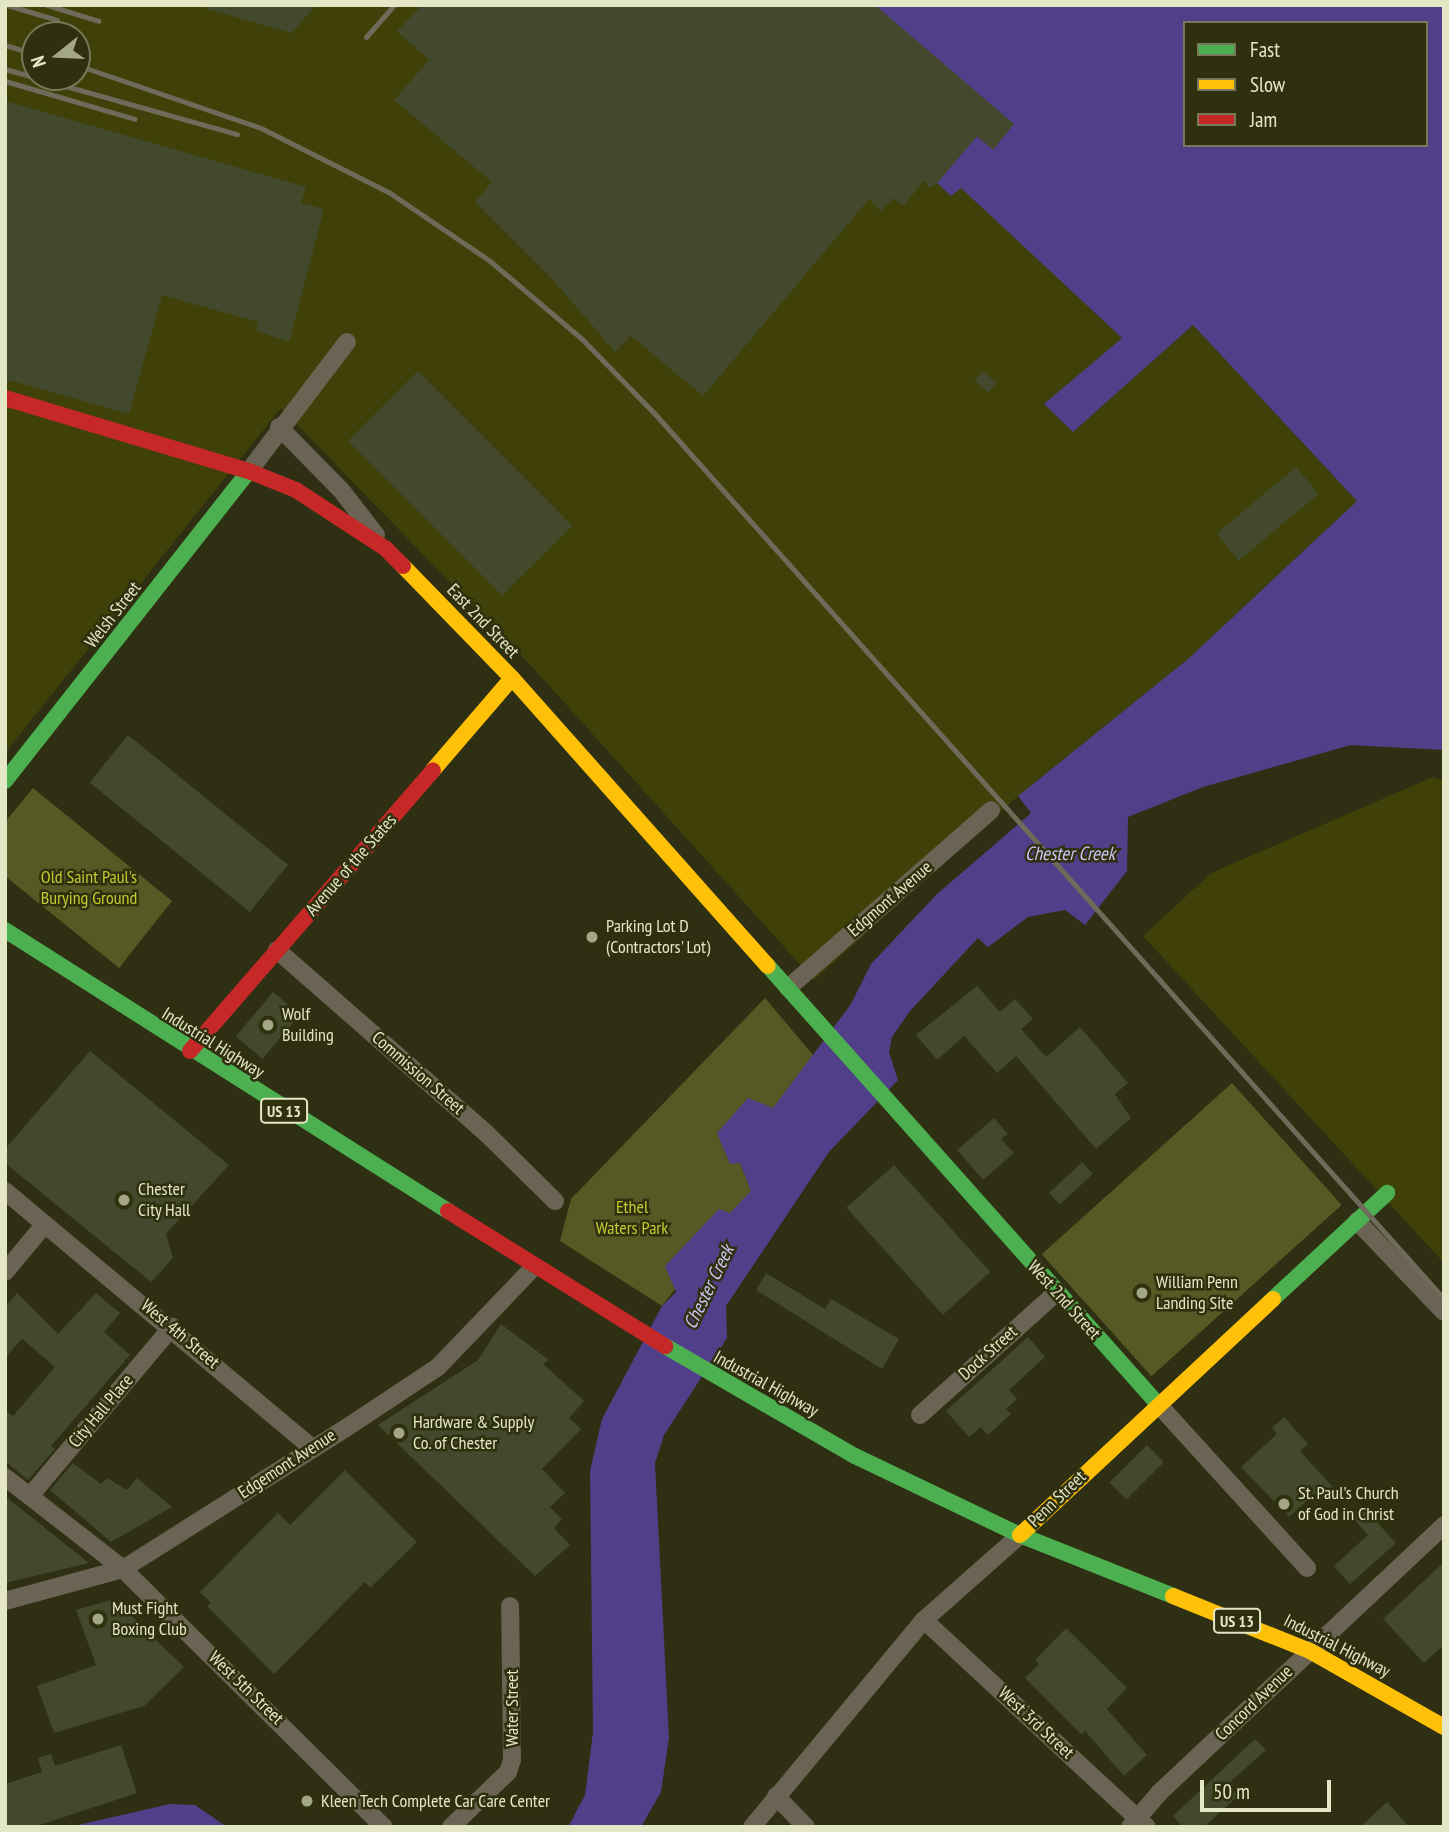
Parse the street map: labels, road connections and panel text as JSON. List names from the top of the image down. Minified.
{"streets":{"street":["Welsh Street","East 2nd Street","Avenue of the States","Edgmont Avenue","Industrial Highway","Commission Street","US 13","West 2nd Street","West 4th Street","Dock Street","City Hall Place","Edgemont Avenue","Penn Street","West 5th Street","Concord Avenue","Water Street","West 3rd Street"]},"crossings":[["Welsh Street","East 2nd Street"],["East 2nd Street","Avenue of the States"],["East 2nd Street","Edgmont Avenue"],["East 2nd Street","West 2nd Street"],["Avenue of the States","Industrial Highway"],["Avenue of the States","Commission Street"],["Industrial Highway","Edgemont Avenue"],["Industrial Highway","Penn Street"],["Industrial Highway","Concord Avenue"],["West 2nd Street","Dock Street"],["West 2nd Street","Penn Street"],["West 4th Street","City Hall Place"],["West 4th Street","Edgemont Avenue"],["City Hall Place","West 5th Street"],["Edgemont Avenue","West 5th Street"],["Penn Street","West 3rd Street"],["Concord Avenue","West 3rd Street"]],"water":["Chester Creek"],"parks":["Old Saint Paul's Burying Ground","Ethel Waters Park"],"places":["Parking Lot D (Contractors' Lot)","Wolf Building","Chester City Hall","William Penn Landing Site","Hardware & Supply Co. of Chester","St. Paul's Church of God in Christ","Must Fight Boxing Club","Kleen Tech Complete Car Care Center"],"legend":["Fast","Slow","Jam"],"scale_bar":"50 m","north":"left"}
